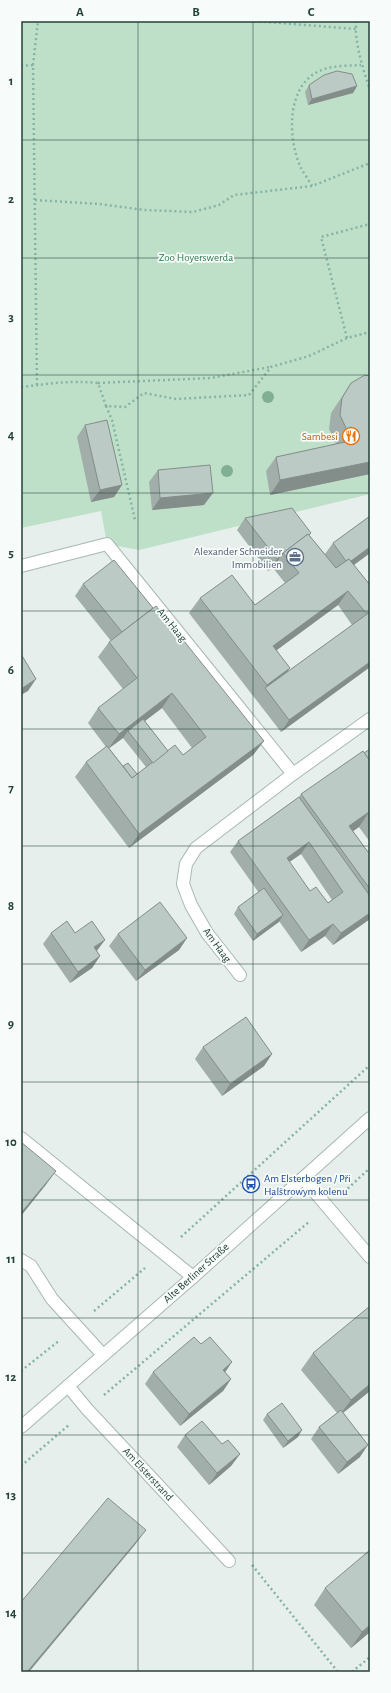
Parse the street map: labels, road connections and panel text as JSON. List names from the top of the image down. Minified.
{"streets":{"street":["Am Haag","Alte Berliner Straße","Am Elsterstrand"]},"crossings":[["Alte Berliner Straße","Am Elsterstrand"]],"parks":["Zoo Hoyerswerda"],"places":{"restaurant":["Sambesi"],"office":["Alexander Schneider Immobilien"],"bus stop":["Am Elsterbogen / Při Halštrowym kolenu"]},"grid":{"columns":["A","B","C"],"rows":["1","2","3","4","5","6","7","8","9","10","11","12","13","14"]}}
